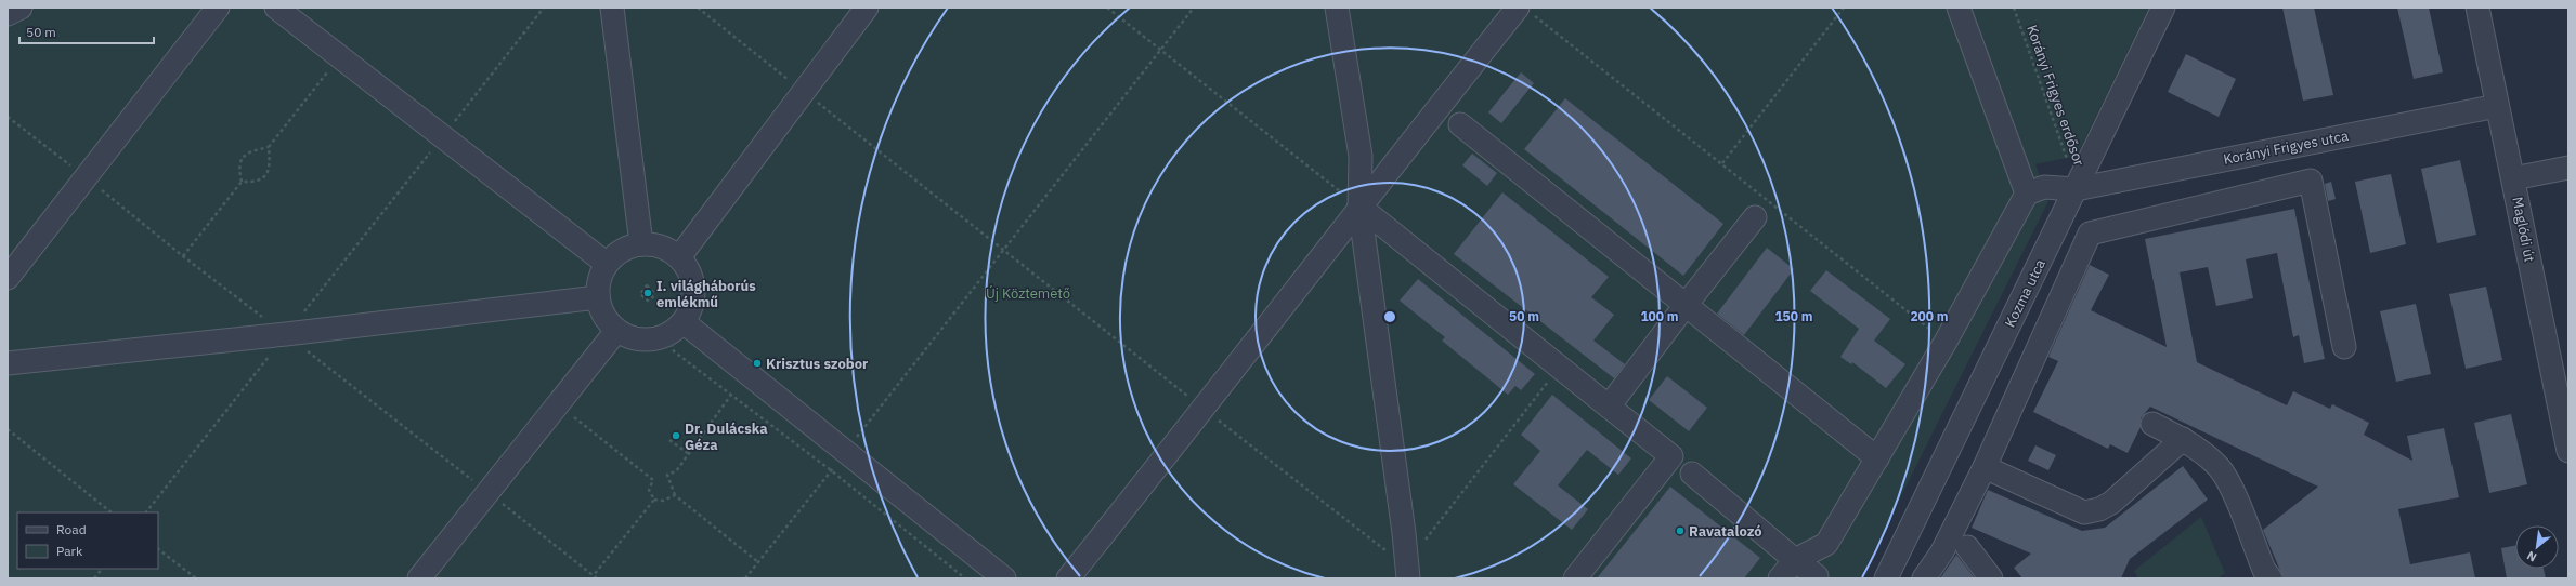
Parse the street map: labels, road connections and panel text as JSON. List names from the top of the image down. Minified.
{"streets":{"street":["Korányi Frigyes utca","Maglódi út","Kozma utca"],"path":["Korányi Frigyes erdősor"]},"crossings":[["Korányi Frigyes erdősor","Korányi Frigyes utca"],["Korányi Frigyes erdősor","Kozma utca"],["Korányi Frigyes utca","Maglódi út"],["Korányi Frigyes utca","Kozma utca"]],"parks":["Új Köztemető"],"places":["I. világháborús emlékmű","Krisztus szobor","Dr. Dulácska Géza","Ravatalozó"],"legend":["Road","Park"],"scale_bar":"50 m","north":"bottom left","rings":["50 m","100 m","150 m","200 m"]}
